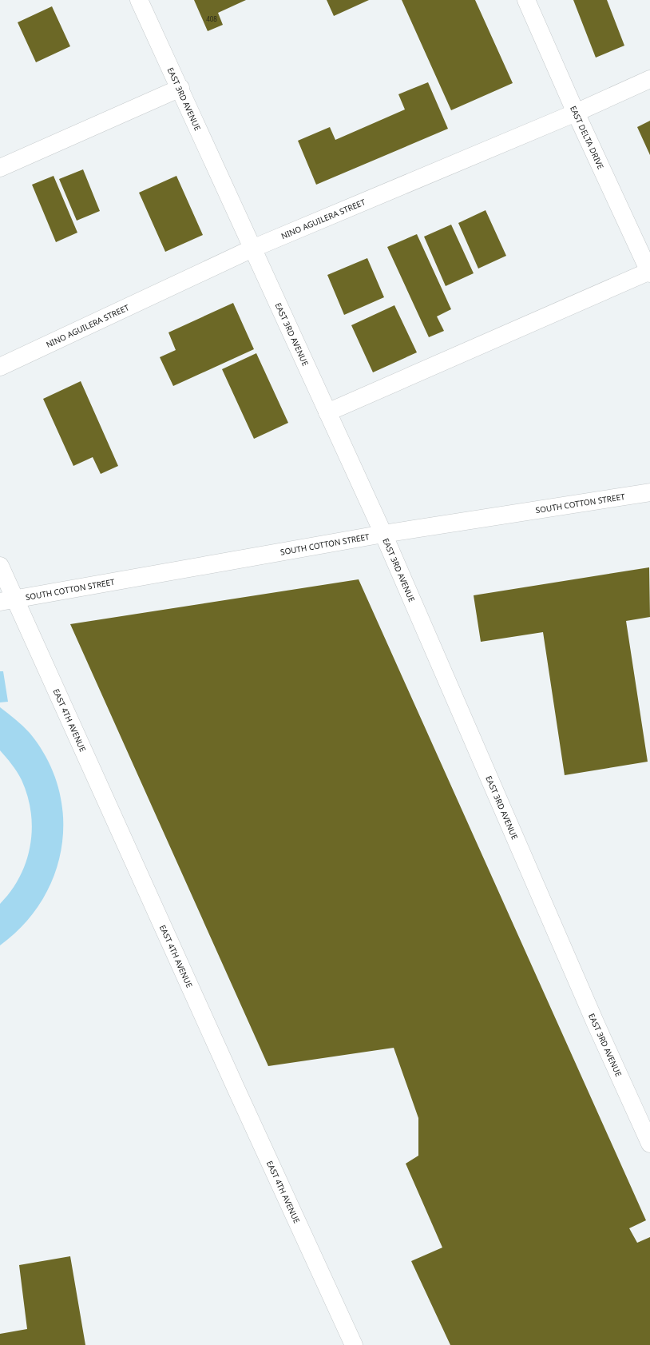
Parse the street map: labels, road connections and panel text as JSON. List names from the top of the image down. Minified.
{"streets":{"street":["EAST 3RD AVENUE","EAST DELTA DRIVE","NINO AGUILERA STREET","SOUTH COTTON STREET","EAST 4TH AVENUE"]},"crossings":[["EAST 3RD AVENUE","NINO AGUILERA STREET"],["EAST 3RD AVENUE","SOUTH COTTON STREET"],["EAST DELTA DRIVE","NINO AGUILERA STREET"],["SOUTH COTTON STREET","EAST 4TH AVENUE"]],"house_numbers":["408"]}
